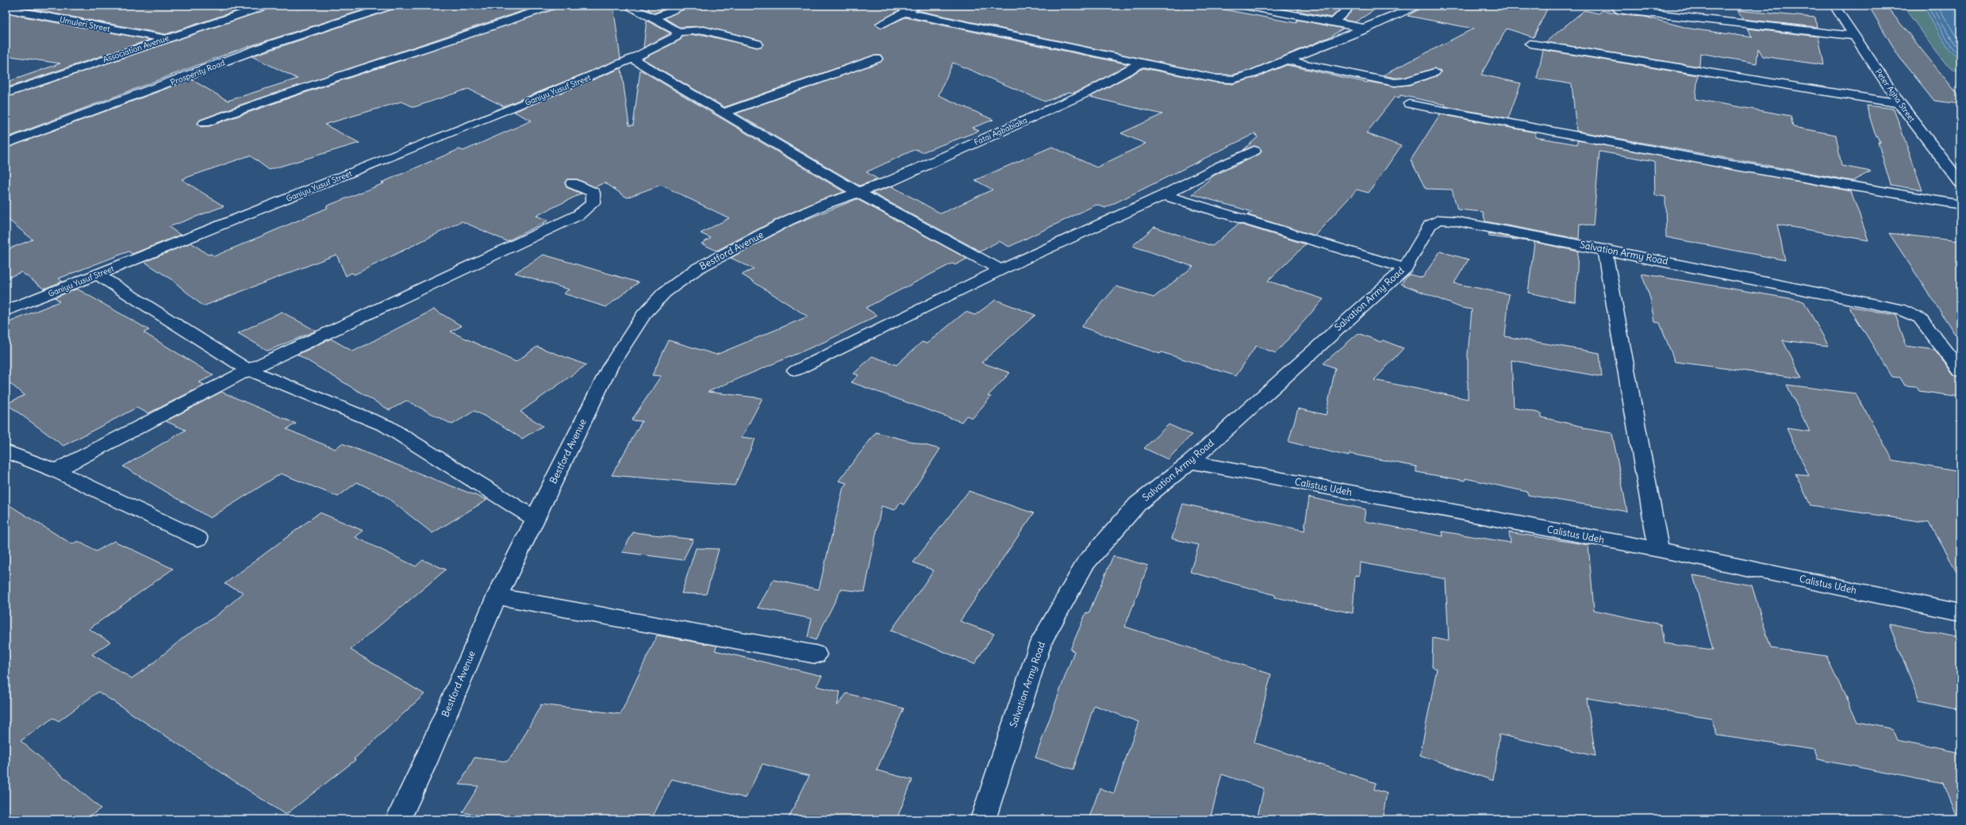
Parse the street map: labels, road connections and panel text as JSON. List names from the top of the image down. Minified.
{"streets":{"street":["Umuleri Street","Association Avenue","Prosperity Road","Ganiyu Yusuf Street","Peter Agha Street","Fatai Agbabiaka","Bestford Avenue","Salvation Army Road","Calistus Udeh"]},"crossings":[["Umuleri Street","Association Avenue"],["Fatai Agbabiaka","Bestford Avenue"],["Salvation Army Road","Calistus Udeh"]]}
